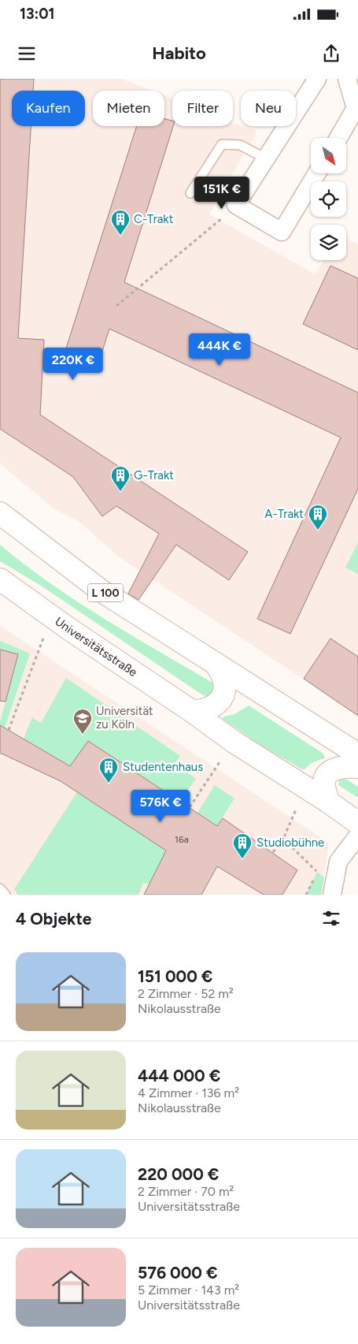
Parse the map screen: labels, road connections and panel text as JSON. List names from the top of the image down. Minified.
{"streets":{"main road":["L 100","Universitätsstraße"]},"places":{"building":["C-Trakt","G-Trakt","A-Trakt","Studentenhaus","Studiobühne"],"school or university":["Universität zu Köln"]},"house_numbers":["16a"],"north":"bottom right","page":{"status":"13:01","header":"Habito","chip":["Kaufen","Mieten","Filter","Neu"],"price":["151K €","444K €","220K €","576K €"],"heading":"4 Objekte","list":[{"name":"151 000 €","note":"2 Zimmer · 52 m² · Nikolausstraße"},{"name":"444 000 €","note":"4 Zimmer · 136 m² · Nikolausstraße"},{"name":"220 000 €","note":"2 Zimmer · 70 m² · Universitätsstraße"},{"name":"576 000 €","note":"5 Zimmer · 143 m² · Universitätsstraße"}]}}
